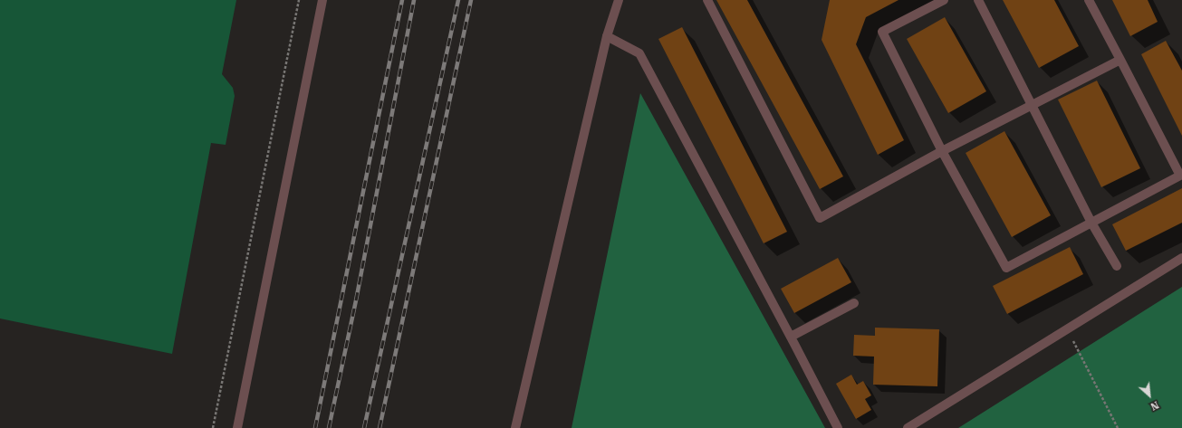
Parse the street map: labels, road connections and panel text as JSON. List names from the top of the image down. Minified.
{"north":"bottom right"}
